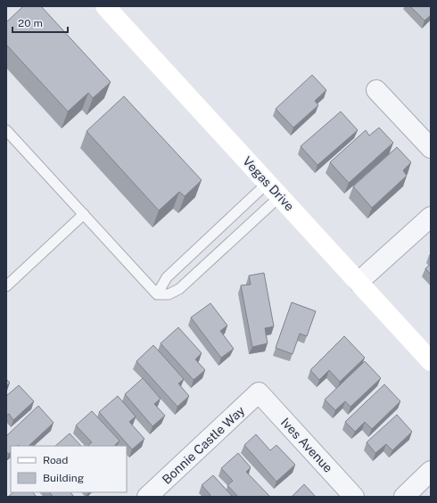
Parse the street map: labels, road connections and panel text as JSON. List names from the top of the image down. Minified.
{"streets":{"main road":["Vegas Drive"],"street":["Bonnie Castle Way","Ives Avenue"]},"crossings":[["Bonnie Castle Way","Ives Avenue"]],"legend":["Road","Building"],"scale_bar":"20 m"}
